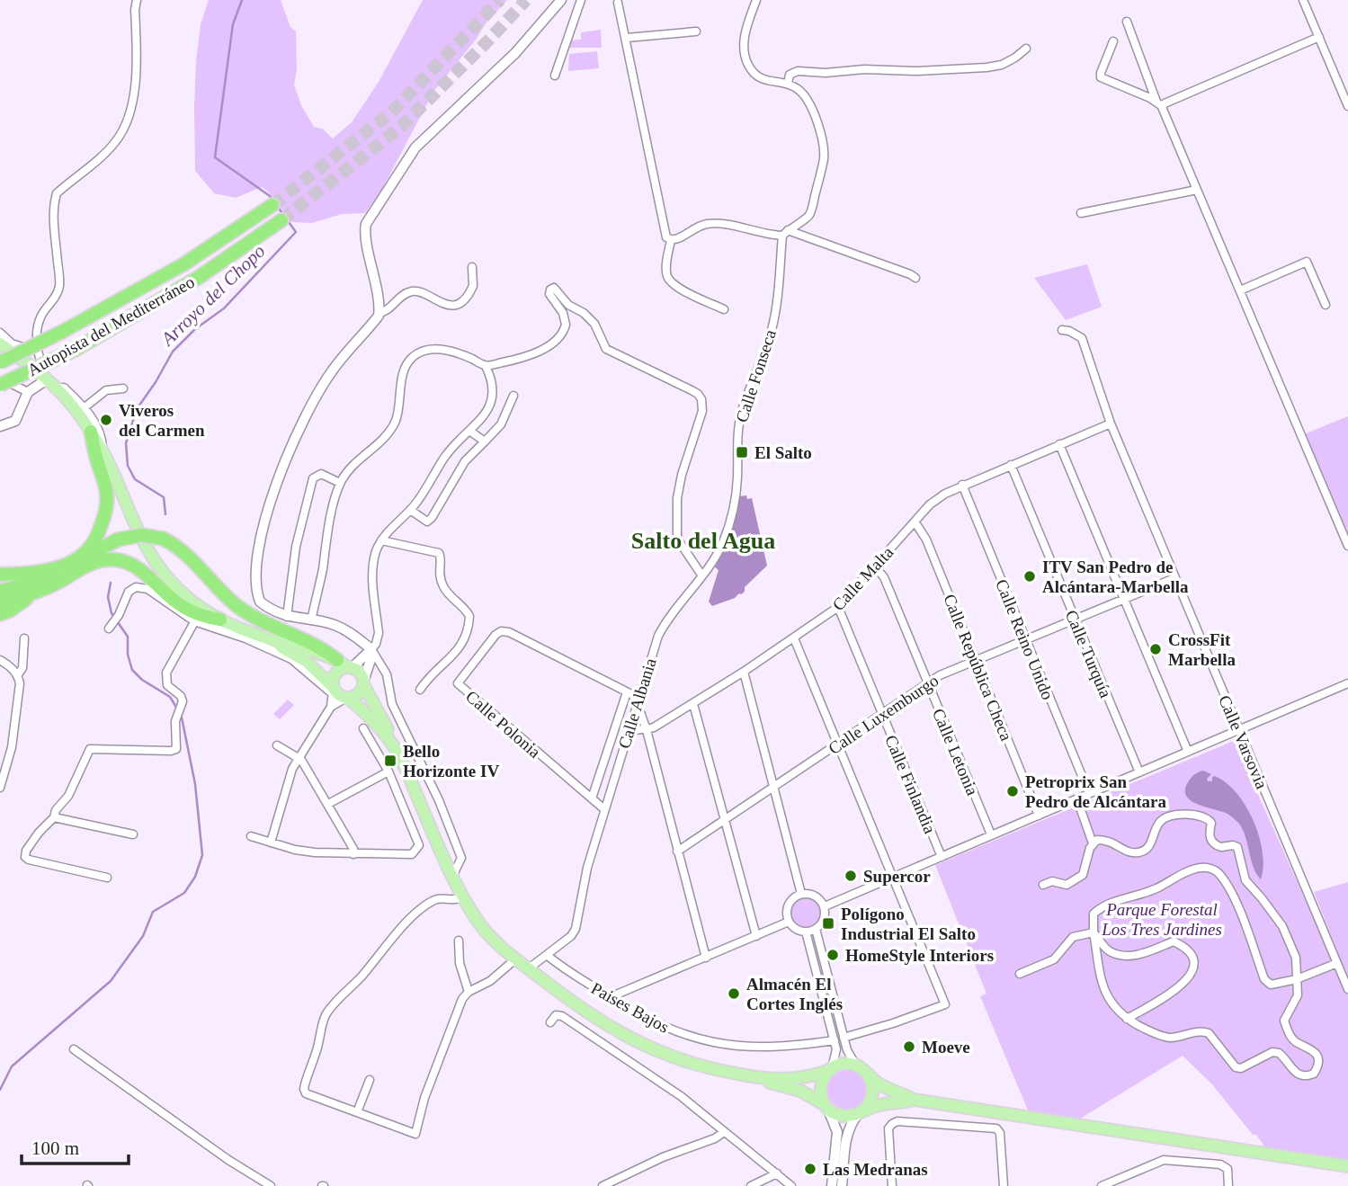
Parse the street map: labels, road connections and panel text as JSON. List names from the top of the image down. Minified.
{"streets":{"highway":["Autopista del Mediterráneo"],"street":["Calle Fonseca","Calle Malta","Calle Reino Unido","Calle Turquía","Calle República Checa","Calle Albania","Calle Luxemburgo","Calle Polonia","Calle Varsovia","Calle Letonia","Calle Finlandia","Paises Bajos"]},"crossings":[["Calle Fonseca","Calle Albania"],["Calle Malta","Calle Reino Unido"],["Calle Malta","Calle Turquía"],["Calle Malta","Calle República Checa"],["Calle Malta","Calle Varsovia"],["Calle Malta","Calle Letonia"],["Calle Malta","Calle Finlandia"],["Calle Reino Unido","Calle Luxemburgo"],["Calle Turquía","Calle Luxemburgo"],["Calle República Checa","Calle Luxemburgo"],["Calle Albania","Calle Polonia"],["Calle Albania","Paises Bajos"],["Calle Luxemburgo","Calle Varsovia"],["Calle Luxemburgo","Calle Letonia"],["Calle Luxemburgo","Calle Finlandia"]],"districts":["Salto del Agua"],"water":["Arroyo del Chopo"],"parks":["Parque Forestal Los Tres Jardines"],"places":{"other":["Viveros del Carmen","ITV San Pedro de Alcántara-Marbella","CrossFit Marbella","Petroprix San Pedro de Alcántara","Supercor","HomeStyle Interiors","Almacén El Cortes Inglés","Moeve","Las Medranas"],"transit":["El Salto","Bello Horizonte IV","Polígono Industrial El Salto"]},"scale_bar":"100 m"}
